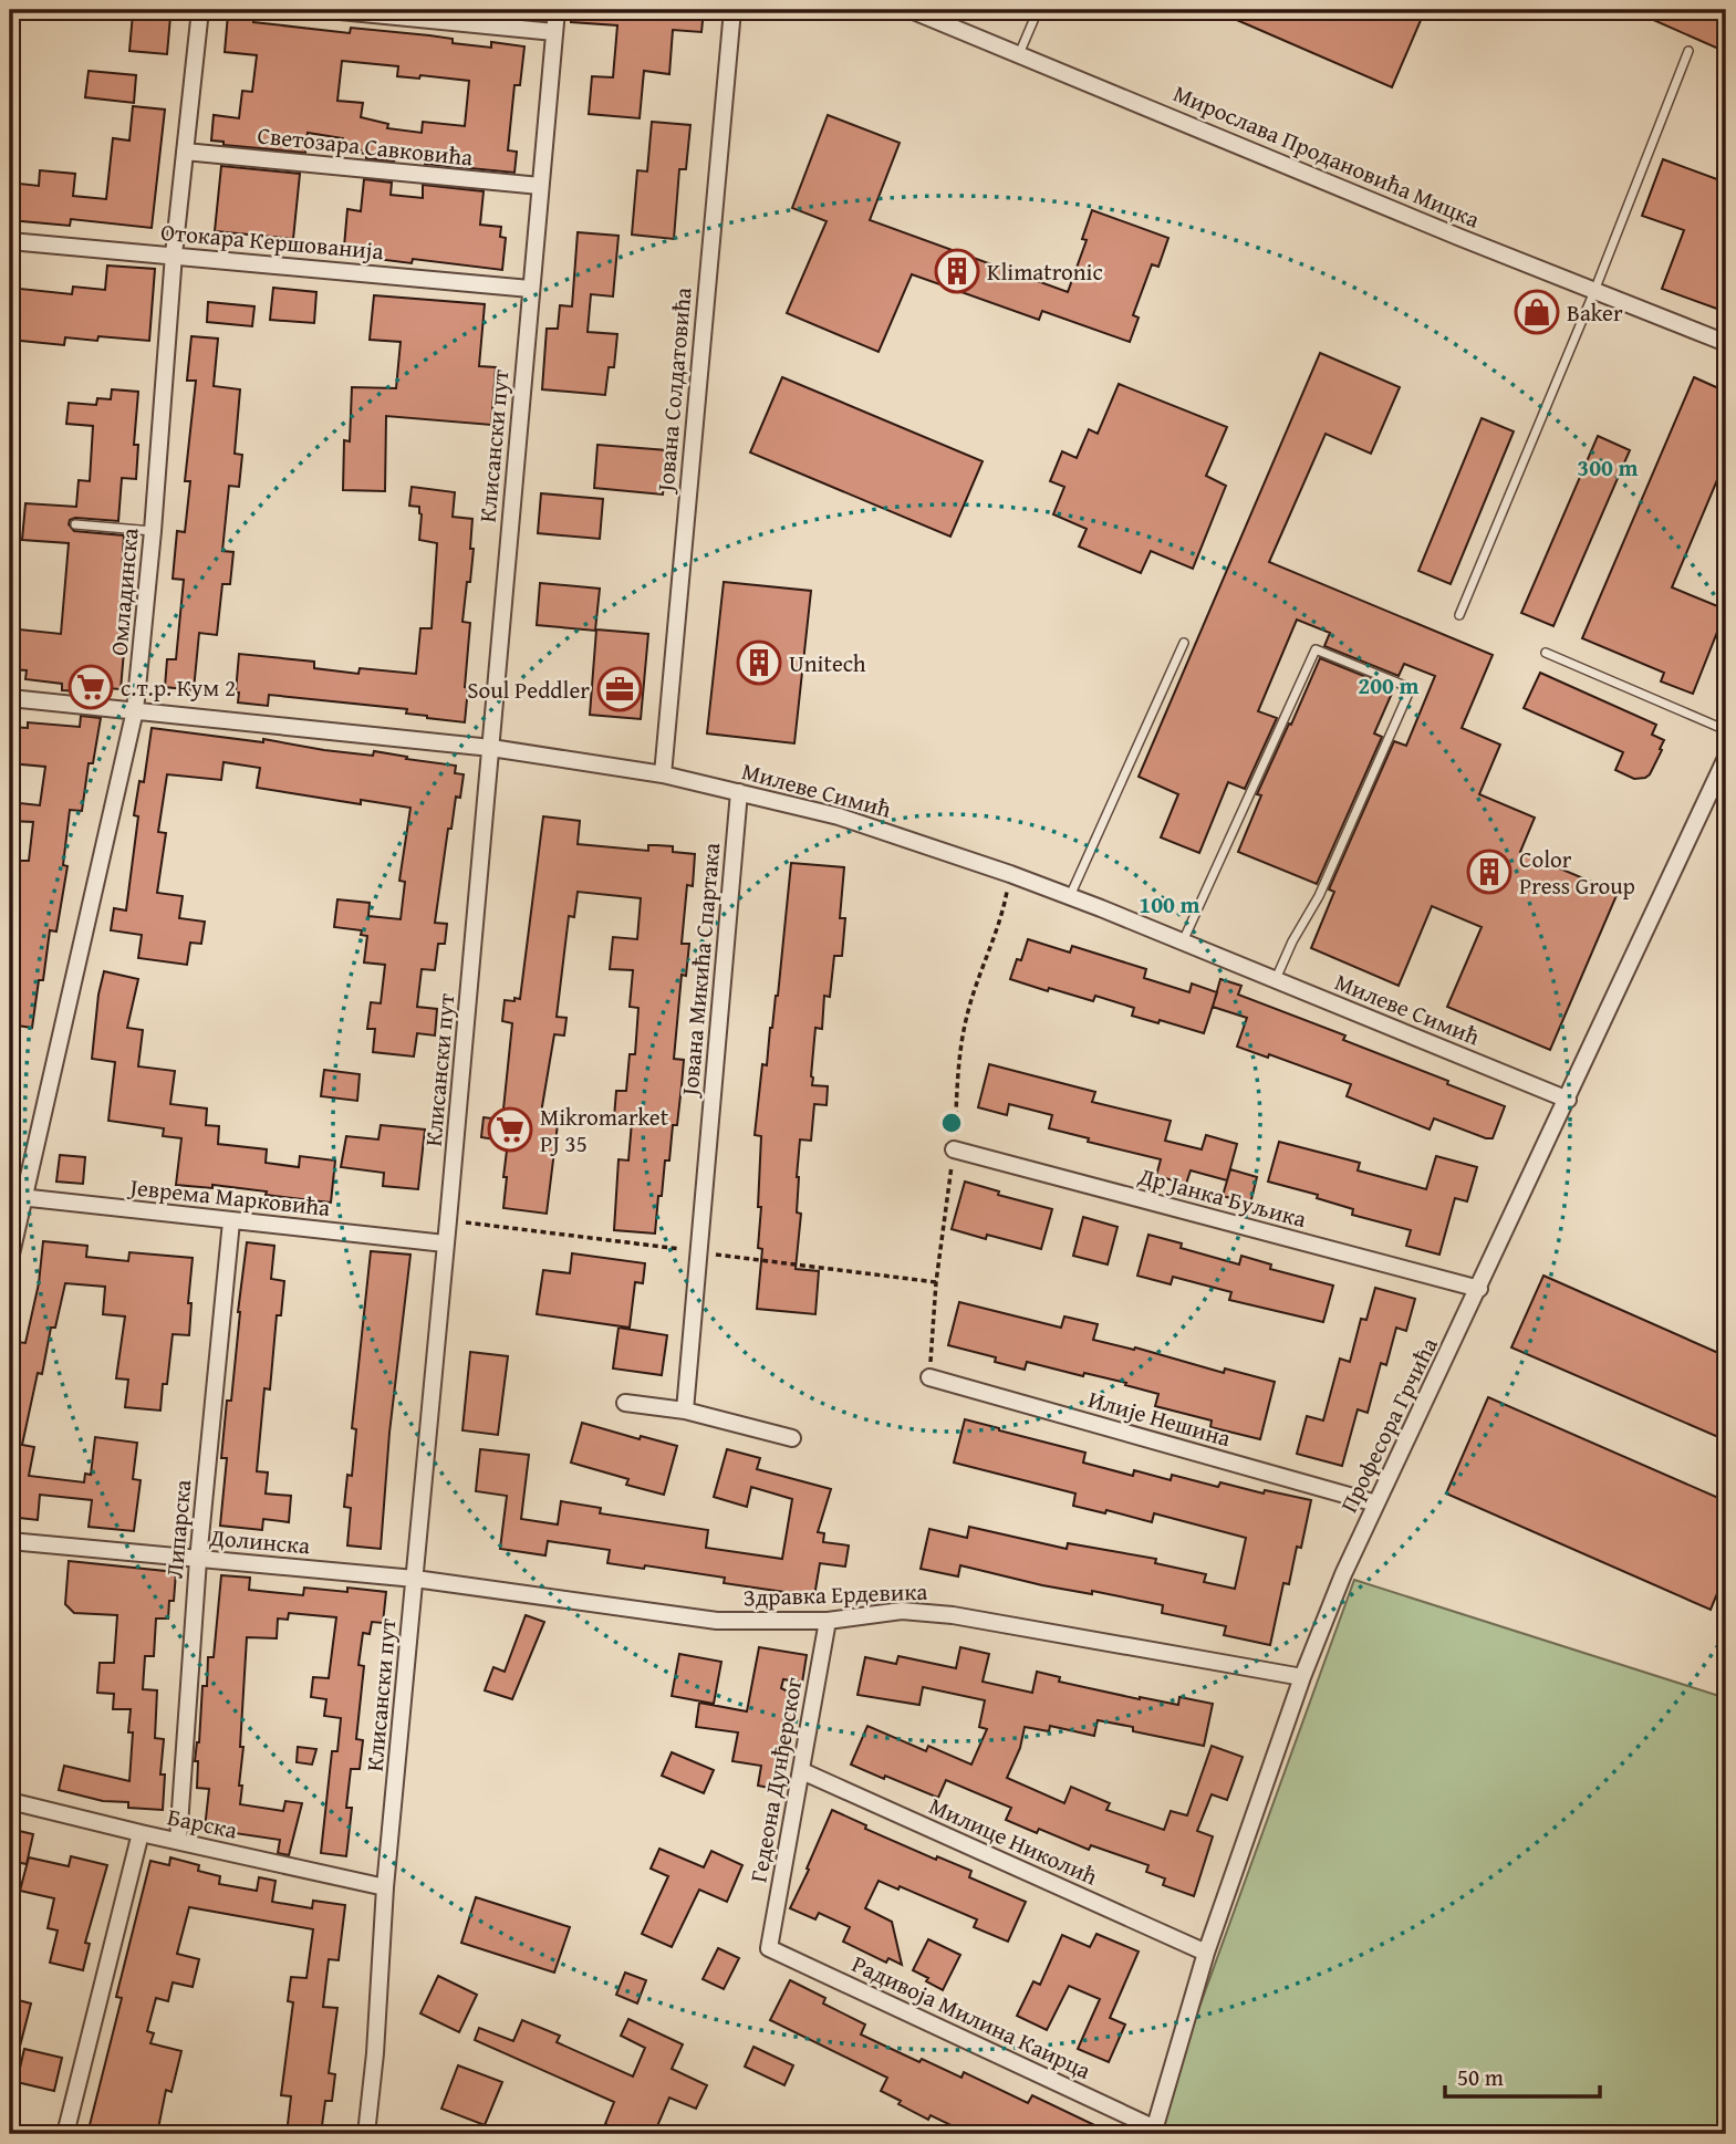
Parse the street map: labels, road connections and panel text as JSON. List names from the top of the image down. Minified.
{"streets":{"street":["Светозара Савковића","Мирослава Продановића Мицка","Отокара Кершованија","Јована Солдатовића","Клисански пут","Омладинска","Милеве Симић","Јована Микића Спартака","Јеврема Марковића","Др Јанка Буљика","Илије Нешина","Професора Грчића","Липарска","Долинска","Здравка Ердевика","Гедеона Дунђерског","Барска","Милице Николић","Радивоја Милина Каирца"]},"crossings":[["Светозара Савковића","Клисански пут"],["Светозара Савковића","Омладинска"],["Отокара Кершованија","Клисански пут"],["Отокара Кершованија","Омладинска"],["Јована Солдатовића","Милеве Симић"],["Клисански пут","Милеве Симић"],["Клисански пут","Јеврема Марковића"],["Клисански пут","Долинска"],["Клисански пут","Здравка Ердевика"],["Клисански пут","Барска"],["Омладинска","Милеве Симић"],["Омладинска","Јеврема Марковића"],["Милеве Симић","Јована Микића Спартака"],["Милеве Симић","Професора Грчића"],["Јеврема Марковића","Липарска"],["Др Јанка Буљика","Професора Грчића"],["Илије Нешина","Професора Грчића"],["Професора Грчића","Здравка Ердевика"],["Професора Грчића","Милице Николић"],["Професора Грчића","Радивоја Милина Каирца"],["Липарска","Долинска"],["Липарска","Барска"],["Долинска","Здравка Ердевика"],["Здравка Ердевика","Гедеона Дунђерског"],["Гедеона Дунђерског","Милице Николић"],["Гедеона Дунђерског","Радивоја Милина Каирца"]],"places":{"building":["Klimatronic","Unitech","Color Press Group"],"shop":["Baker"],"supermarket":["с.т.р. Кум 2","Mikromarket PJ 35"],"office":["Soul Peddler"]},"scale_bar":"50 m","rings":["300 m","200 m","100 m"]}
